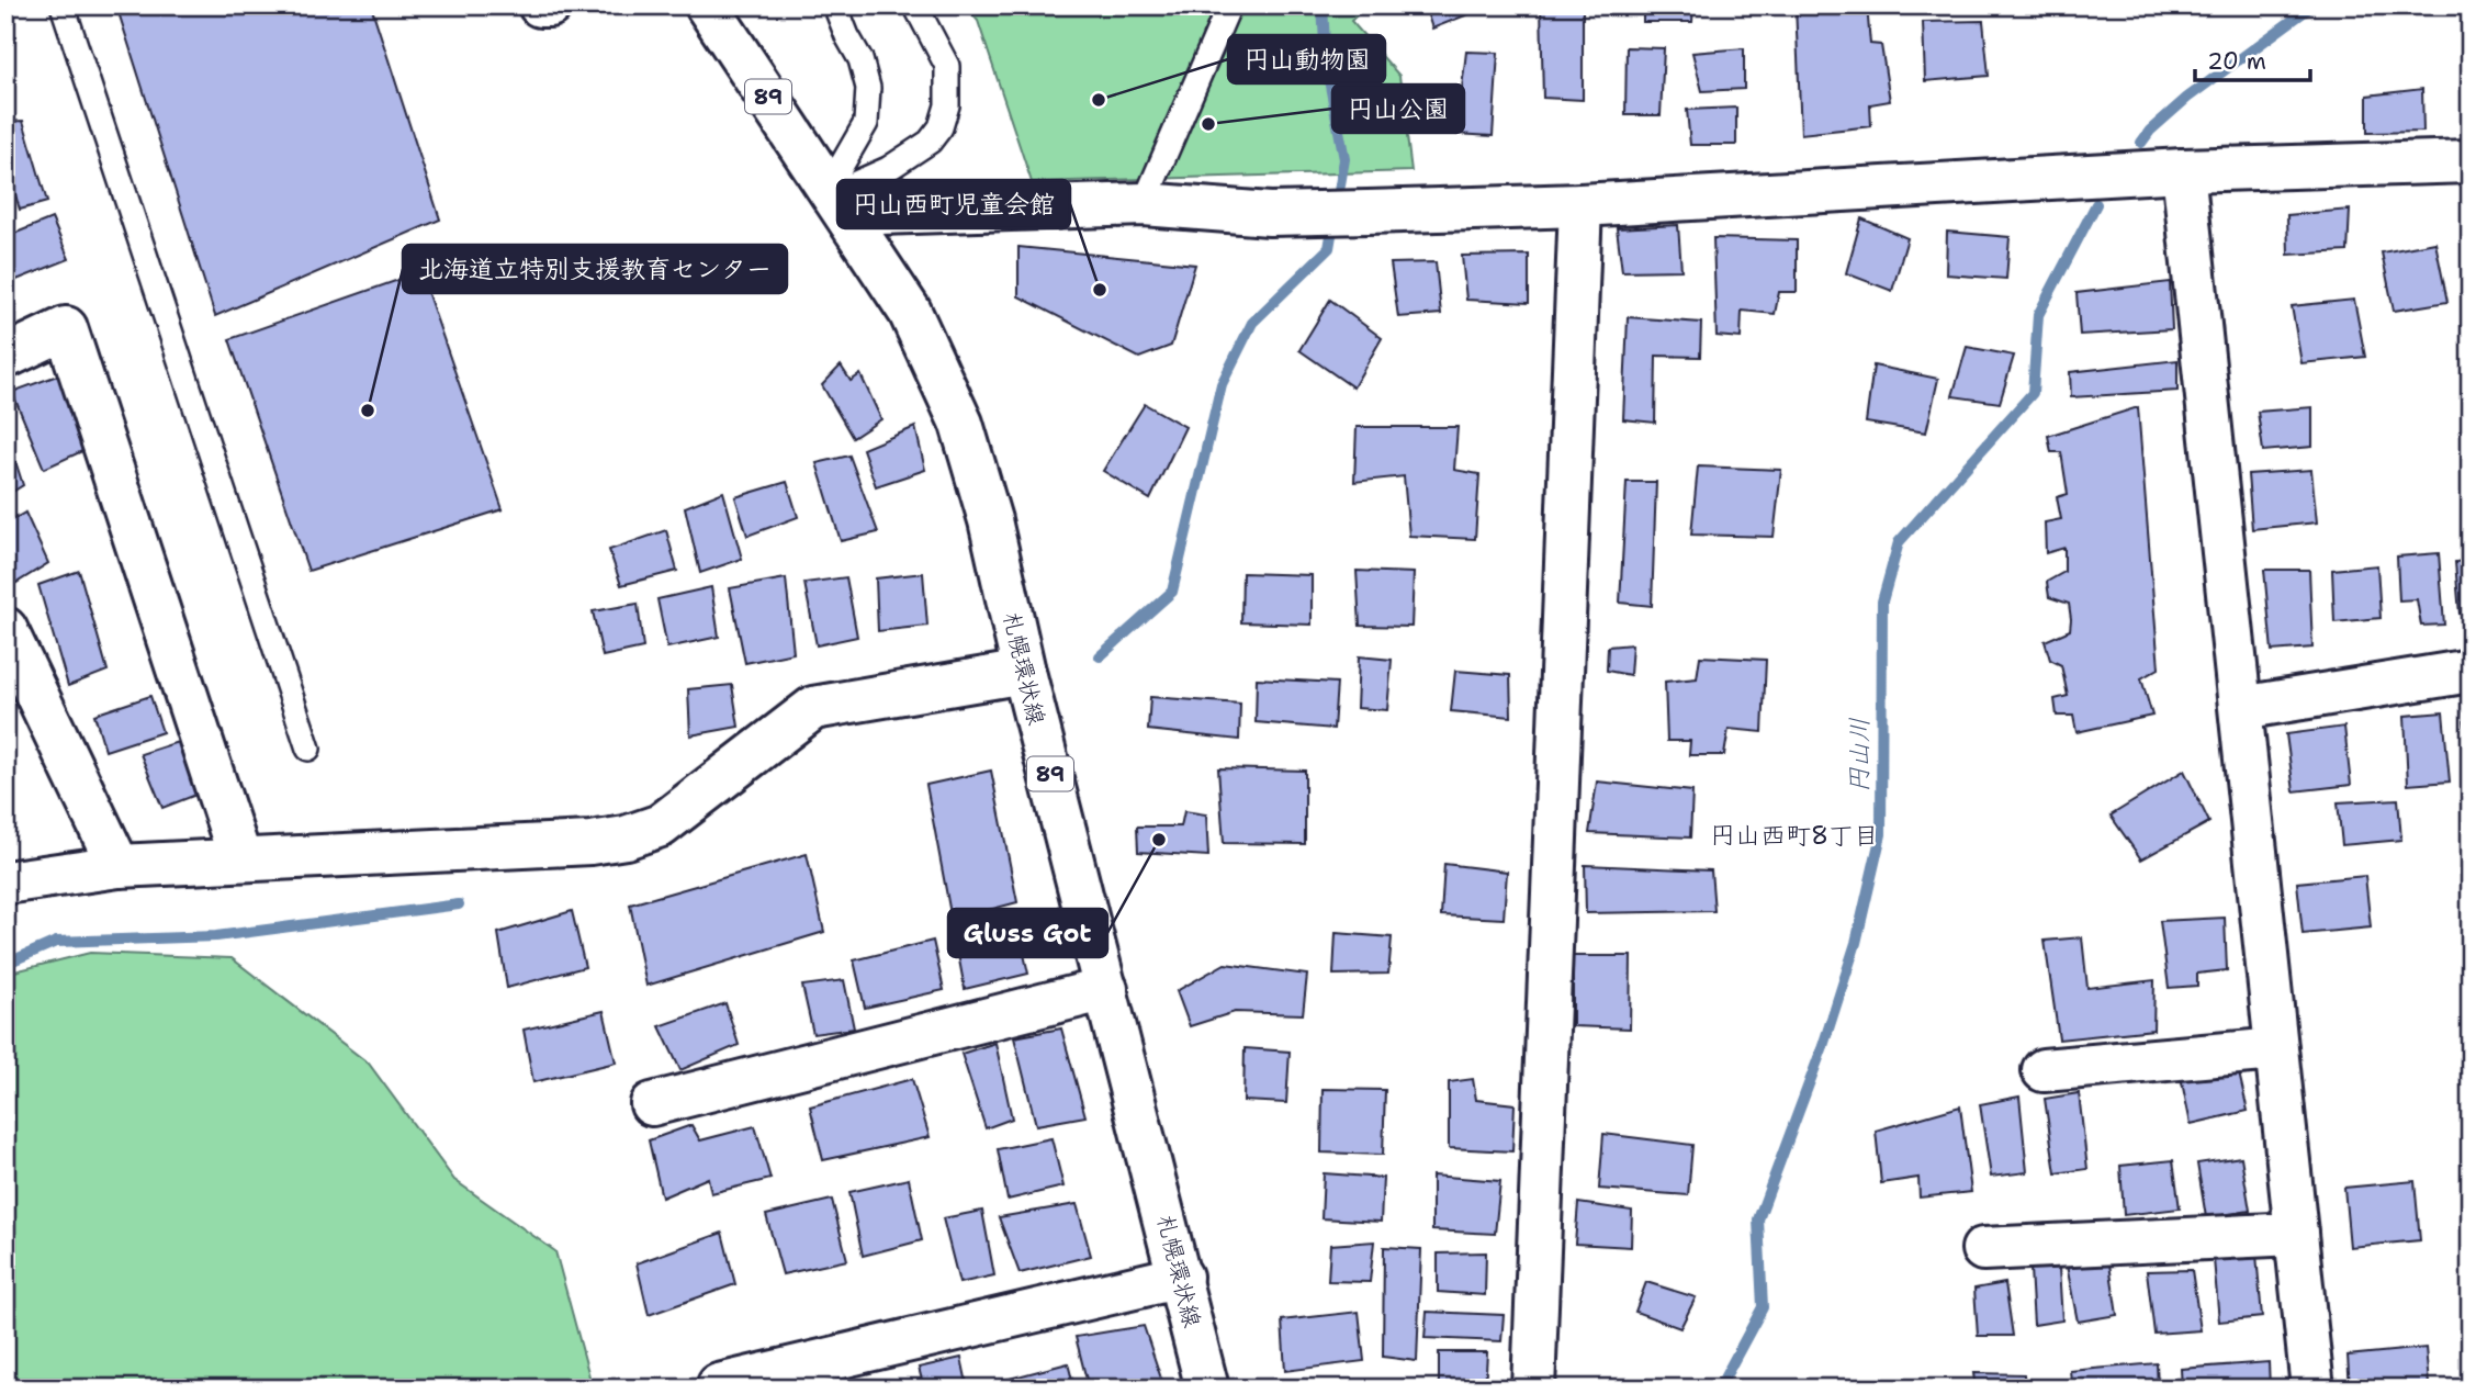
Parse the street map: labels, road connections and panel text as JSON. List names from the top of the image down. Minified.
{"streets":{"street":["89","札幌環状線"]},"districts":["円山西町8丁目"],"water":["円山川"],"places":["円山動物園","円山公園","円山西町児童会館","北海道立特別支援教育センター","Gluss Got"],"scale_bar":"20 m"}
